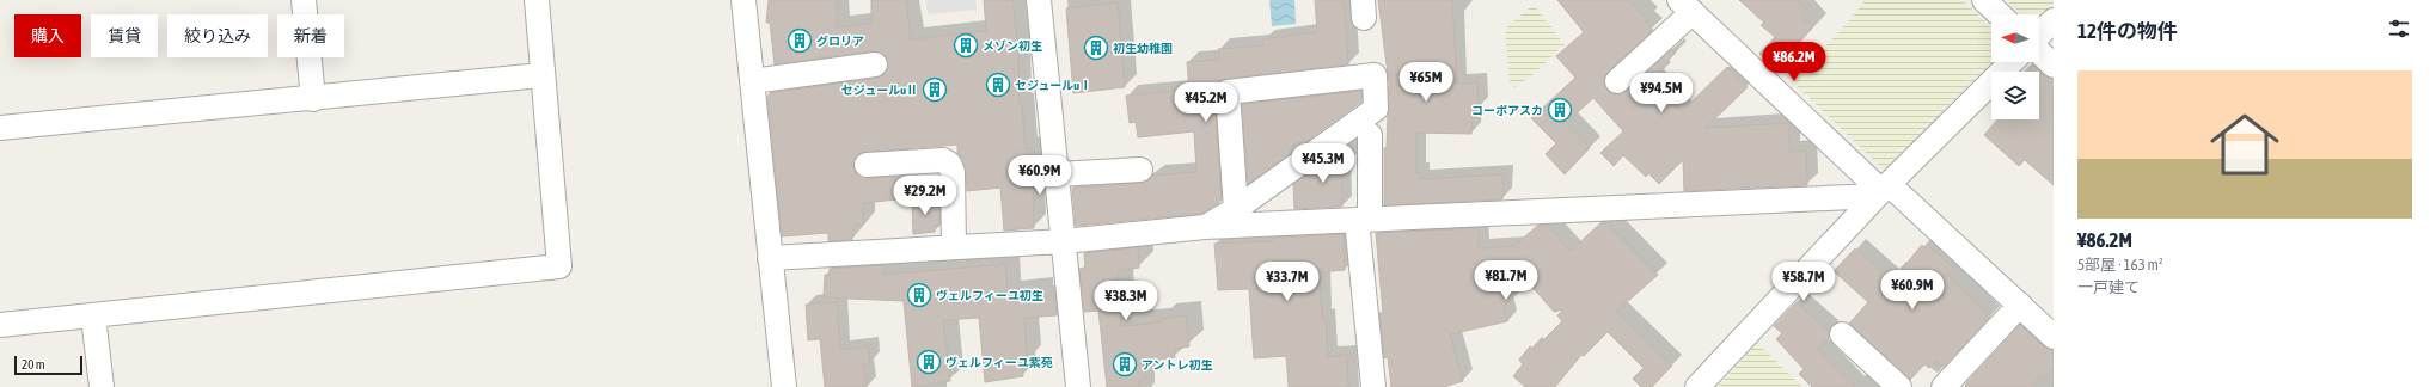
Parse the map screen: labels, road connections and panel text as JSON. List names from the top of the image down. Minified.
{"places":{"building":["グロリア","メゾン初生","初生幼稚園","セジュールuⅠ","セジュールuⅡ","コーポアスカ","ヴェルフィーユ初生","ヴェルフィーユ紫苑","アントレ初生"]},"scale_bar":"20 m","north":"left","page":{"heading":"12件の物件","chip":["購入","賃貸","絞り込み","新着"],"price":["¥86.2M","¥65M","¥94.5M","¥45.2M","¥45.3M","¥60.9M","¥29.2M","¥81.7M","¥33.7M","¥58.7M","¥60.9M","¥38.3M"],"list":[{"name":"¥86.2M","note":"5部屋 · 163 m² · 一戸建て"}],"scale":"20 m"}}
